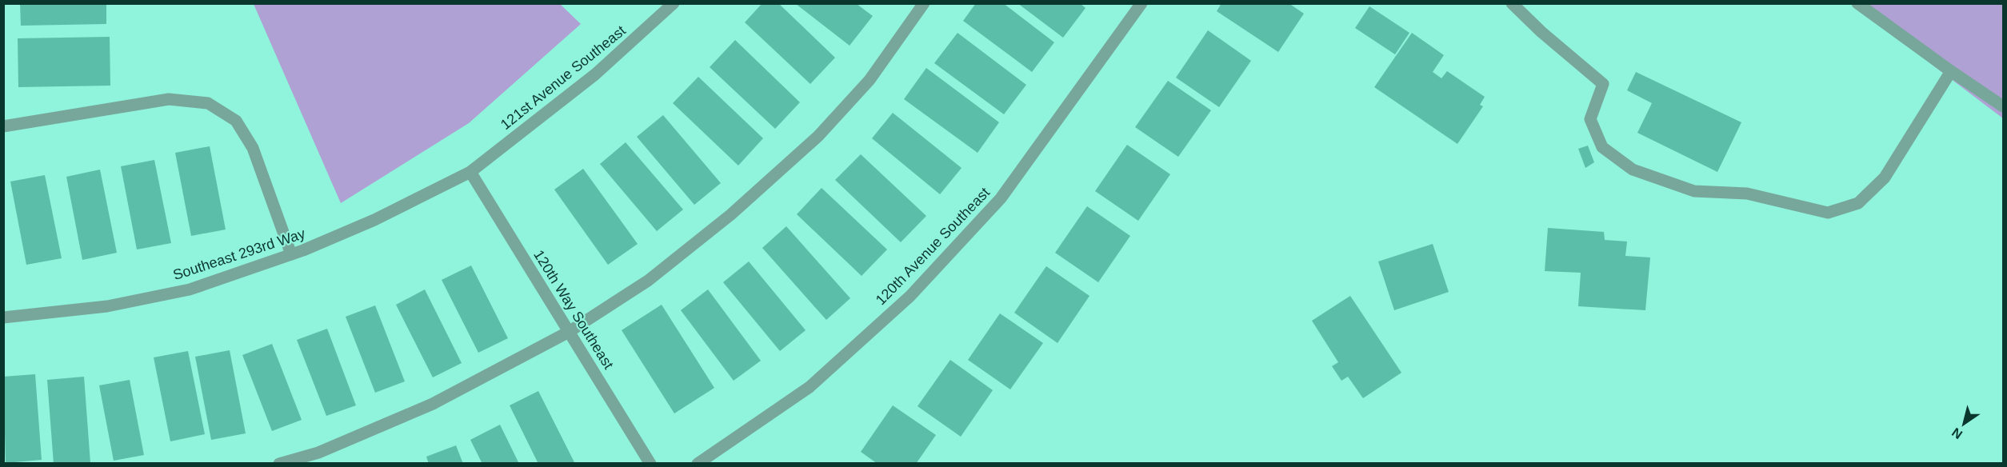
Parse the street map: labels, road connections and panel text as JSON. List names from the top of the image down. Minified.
{"streets":{"street":["121st Avenue Southeast","120th Avenue Southeast","Southeast 293rd Way","120th Way Southeast"]},"crossings":[["121st Avenue Southeast","Southeast 293rd Way"],["121st Avenue Southeast","120th Way Southeast"],["Southeast 293rd Way","120th Way Southeast"]],"north":"bottom left"}
